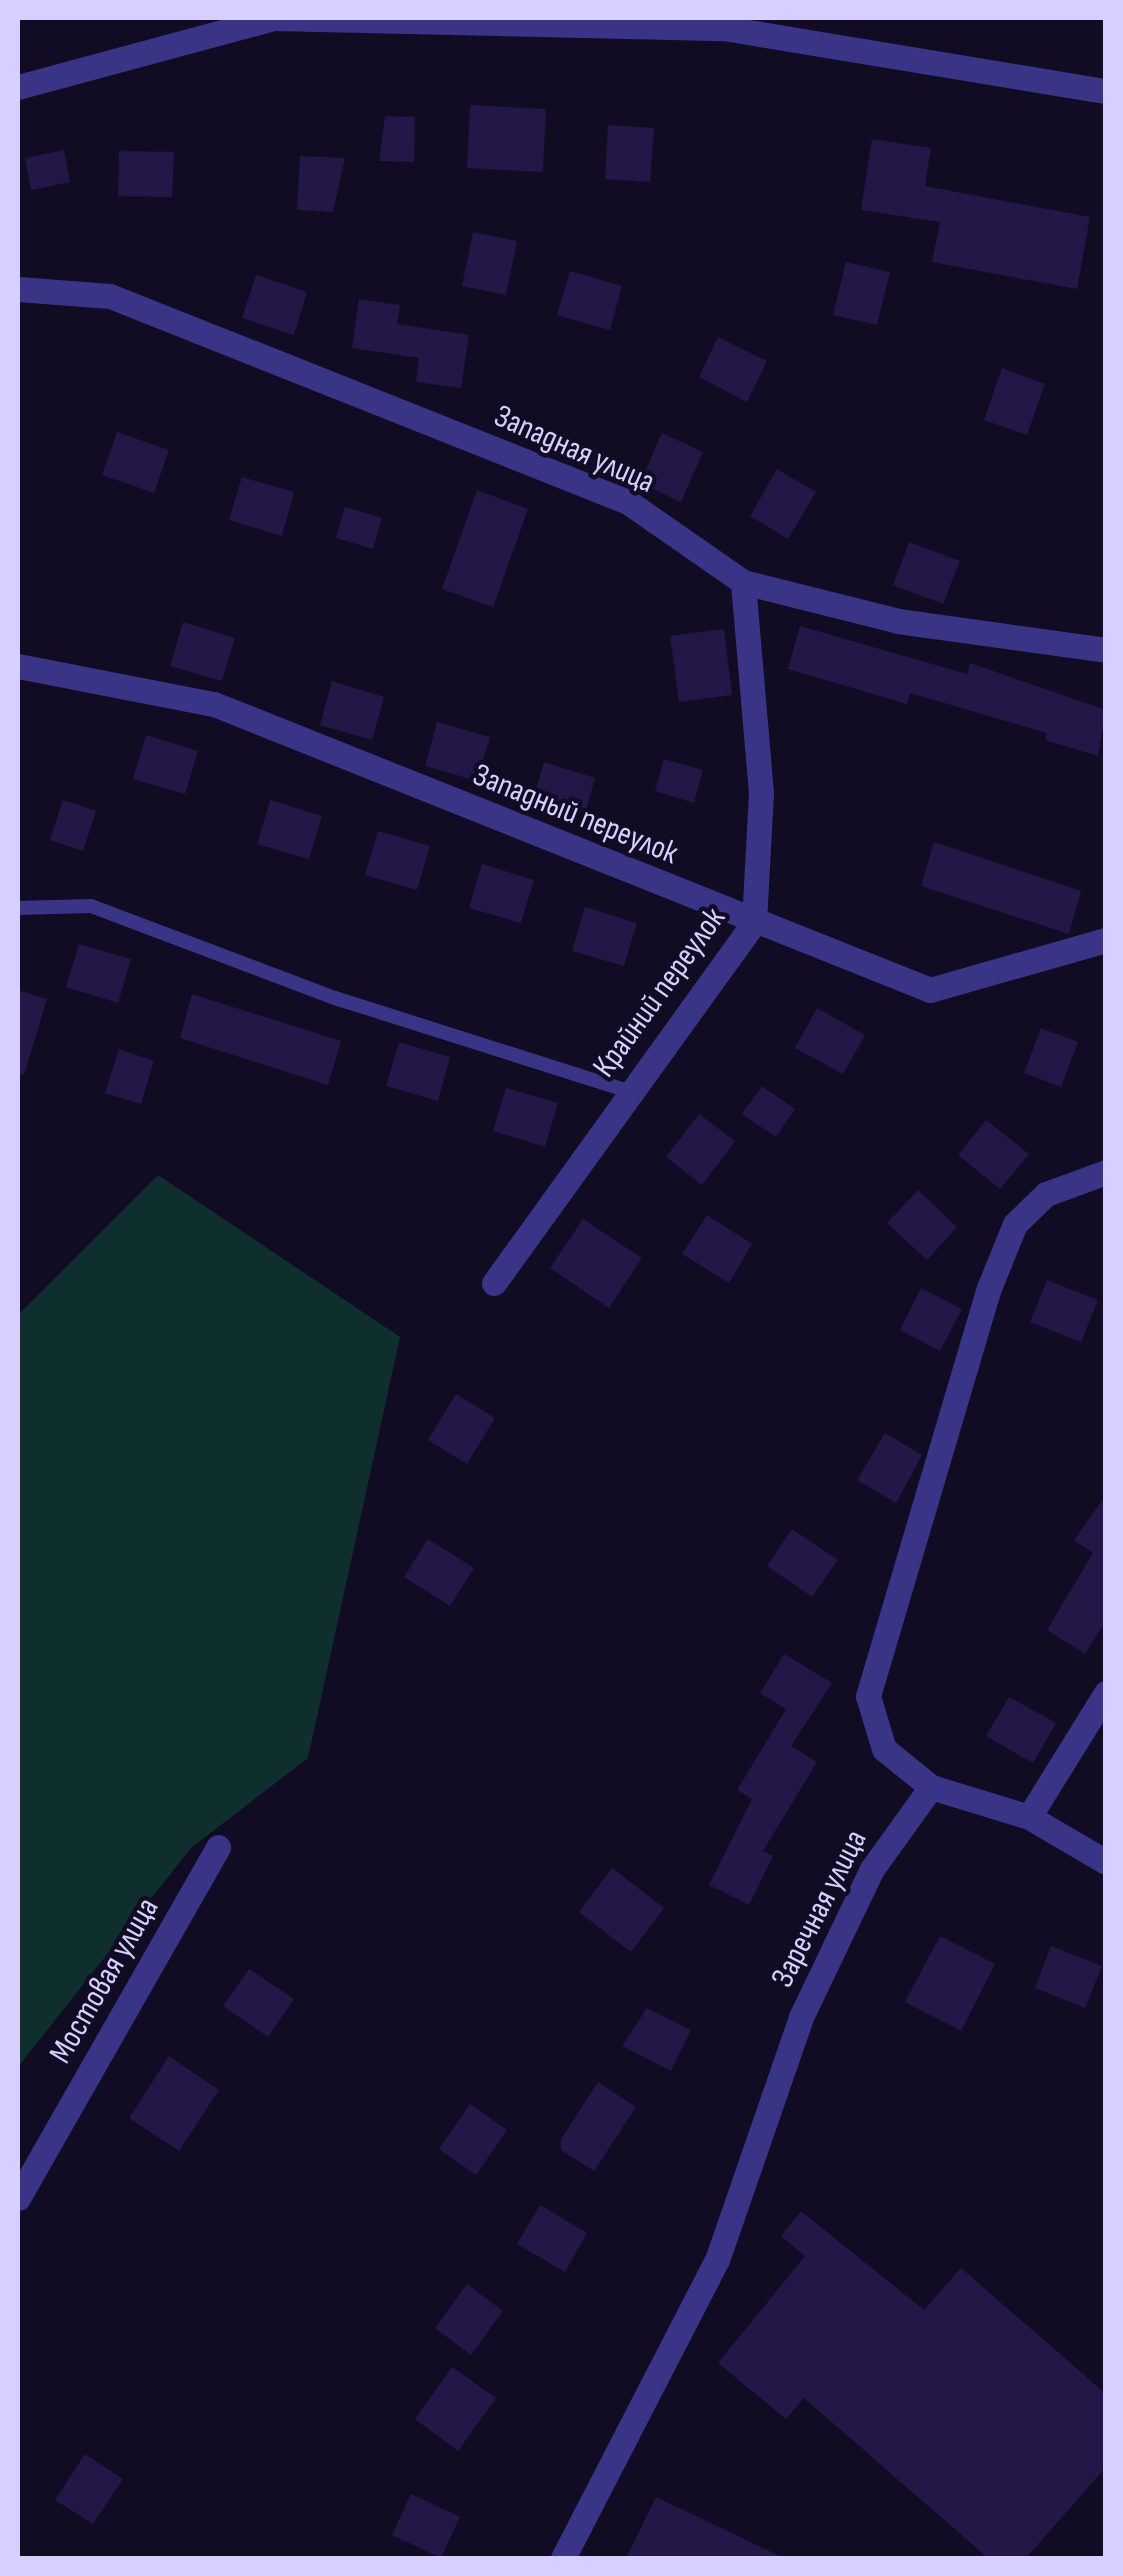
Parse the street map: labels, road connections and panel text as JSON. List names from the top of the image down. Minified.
{"streets":{"street":["Западная улица","Западный переулок","Крайний переулок","Заречная улица","Мостовая улица"]},"crossings":[["Западная улица","Крайний переулок"],["Западный переулок","Крайний переулок"]]}
